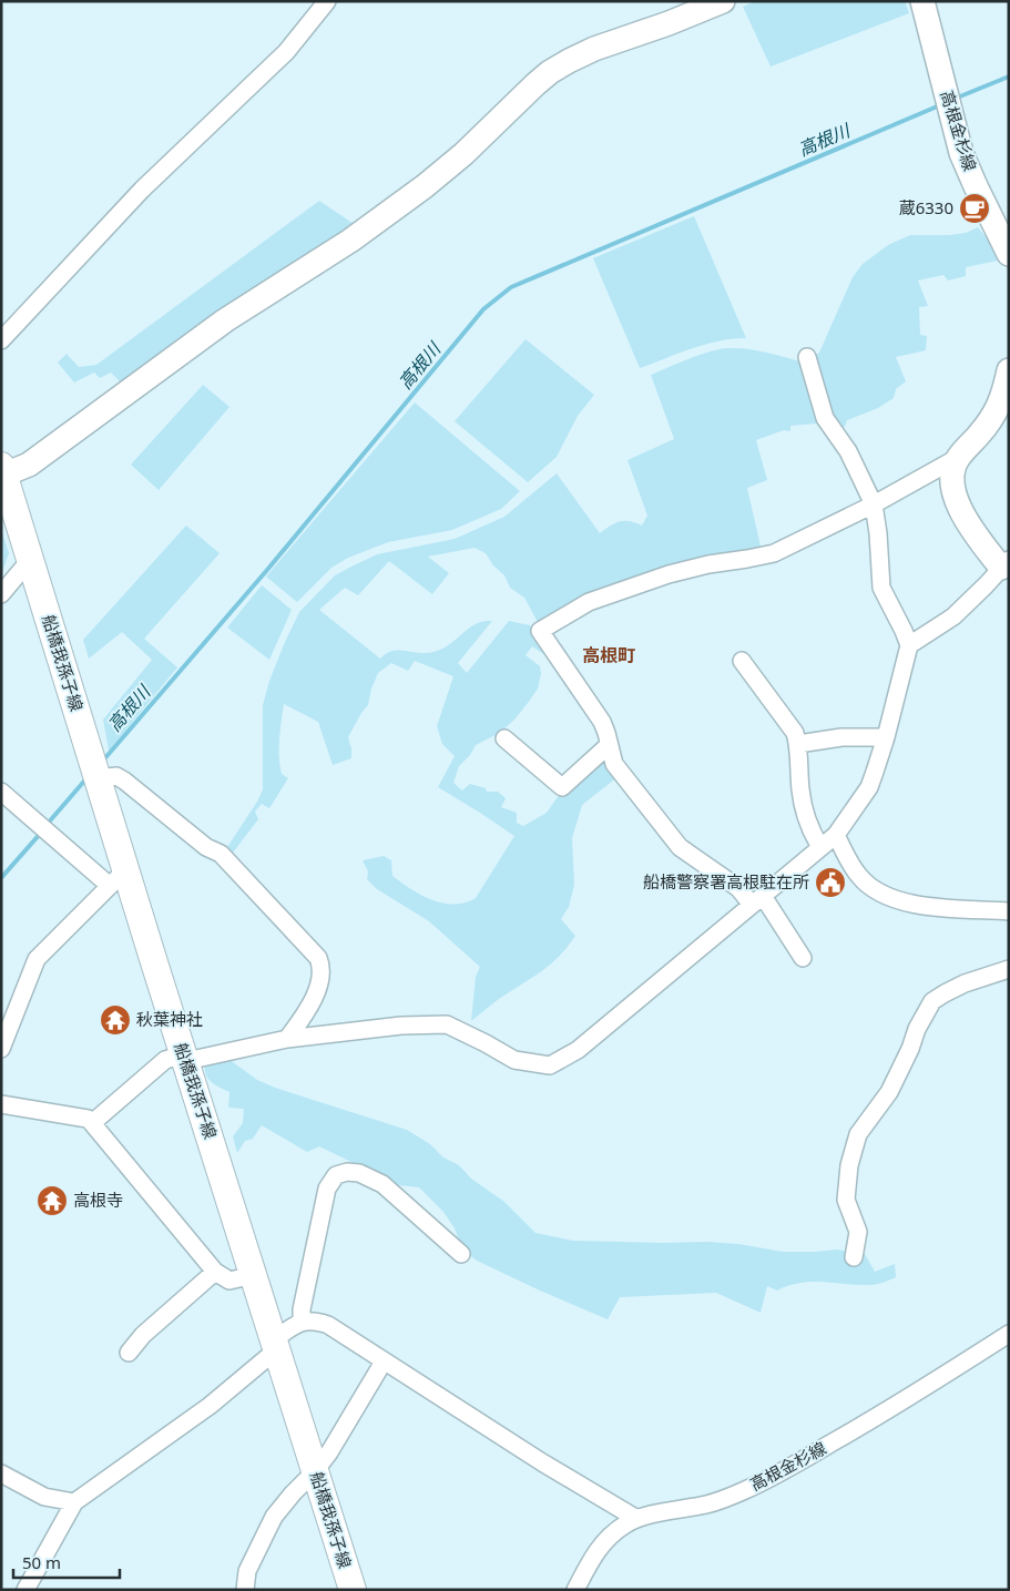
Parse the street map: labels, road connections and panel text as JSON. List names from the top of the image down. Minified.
{"streets":{"main road":["船橋我孫子線"],"street":["高根金杉線"]},"districts":["高根町"],"water":["高根川"],"places":{"cafe":["蔵6330"],"public building":["船橋警察署高根駐在所"],"temple":["秋葉神社","高根寺"]},"scale_bar":"50 m"}
